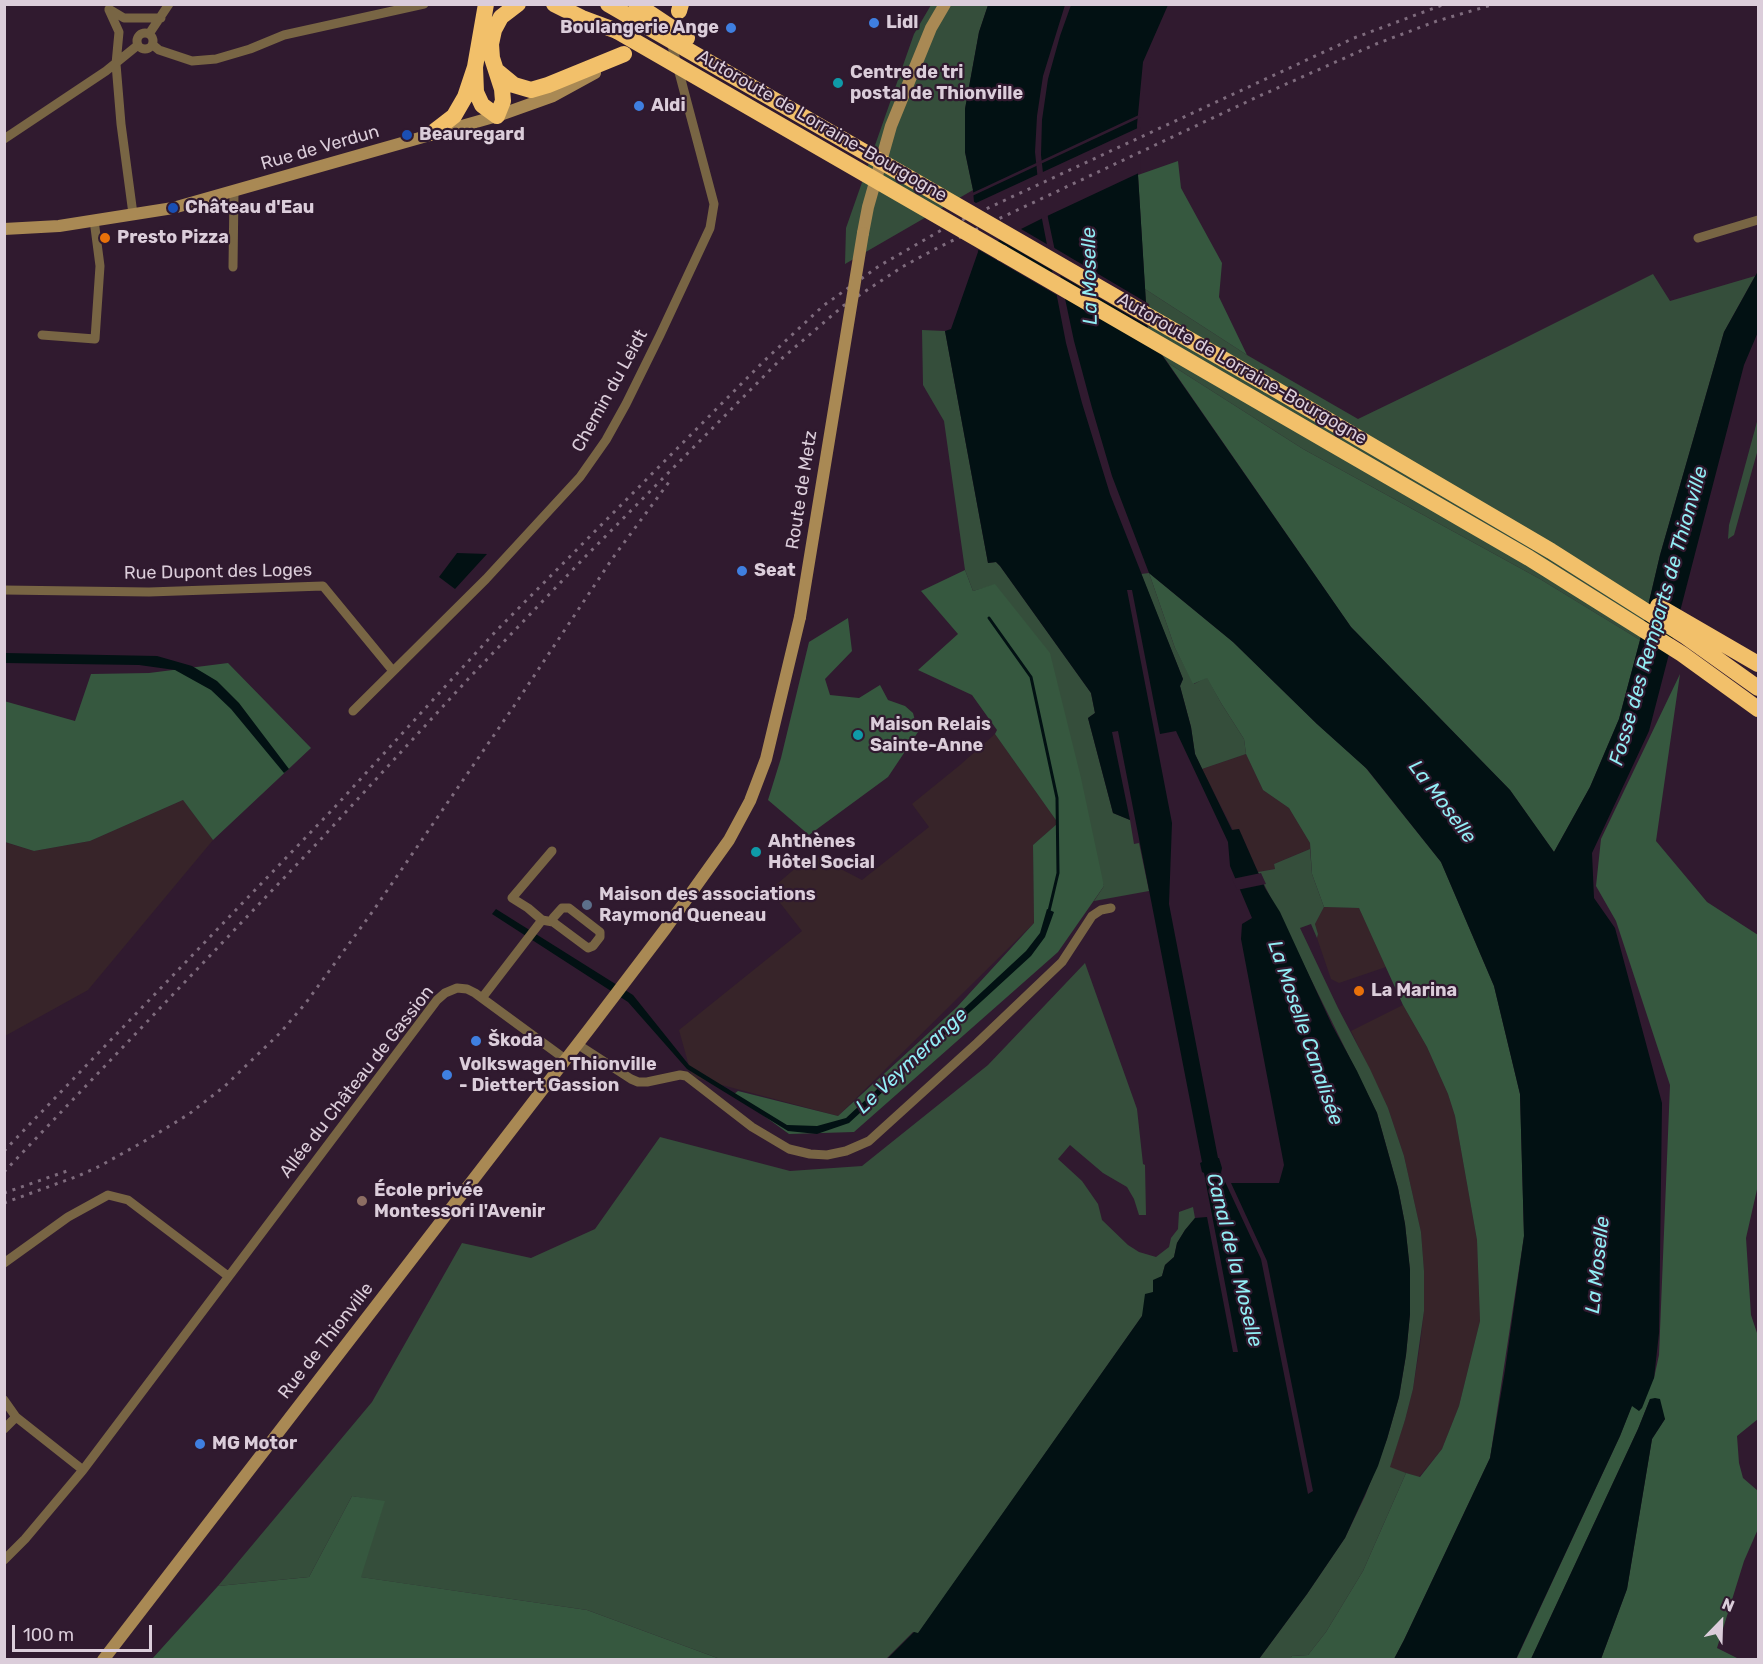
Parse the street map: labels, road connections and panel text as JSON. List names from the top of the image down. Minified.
{"streets":{"highway":["Autoroute de Lorraine-Bourgogne"],"main road":["Rue de Verdun","Route de Metz","Rue de Thionville"],"street":["Chemin du Leidt","Rue Dupont des Loges","Allée du Château de Gassion"]},"crossings":[["Rue de Verdun","Chemin du Leidt"],["Chemin du Leidt","Rue Dupont des Loges"],["Route de Metz","Rue de Thionville"],["Allée du Château de Gassion","Rue de Thionville"]],"water":["La Moselle","Fosse des Remparts de Thionville","La Moselle Canalisée","Le Veymerange","Canal de la Moselle"],"places":["Lidl","Boulangerie Ange","Centre de tri postal de Thionville","Aldi","Beauregard","Château d'Eau","Presto Pizza","Seat","Maison Relais Sainte-Anne","Ahthènes Hôtel Social","Maison des associations Raymond Queneau","La Marina","Škoda","Volkswagen Thionville - Diettert Gassion","École privée Montessori l'Avenir","MG Motor"],"scale_bar":"100 m","north":"top right"}
